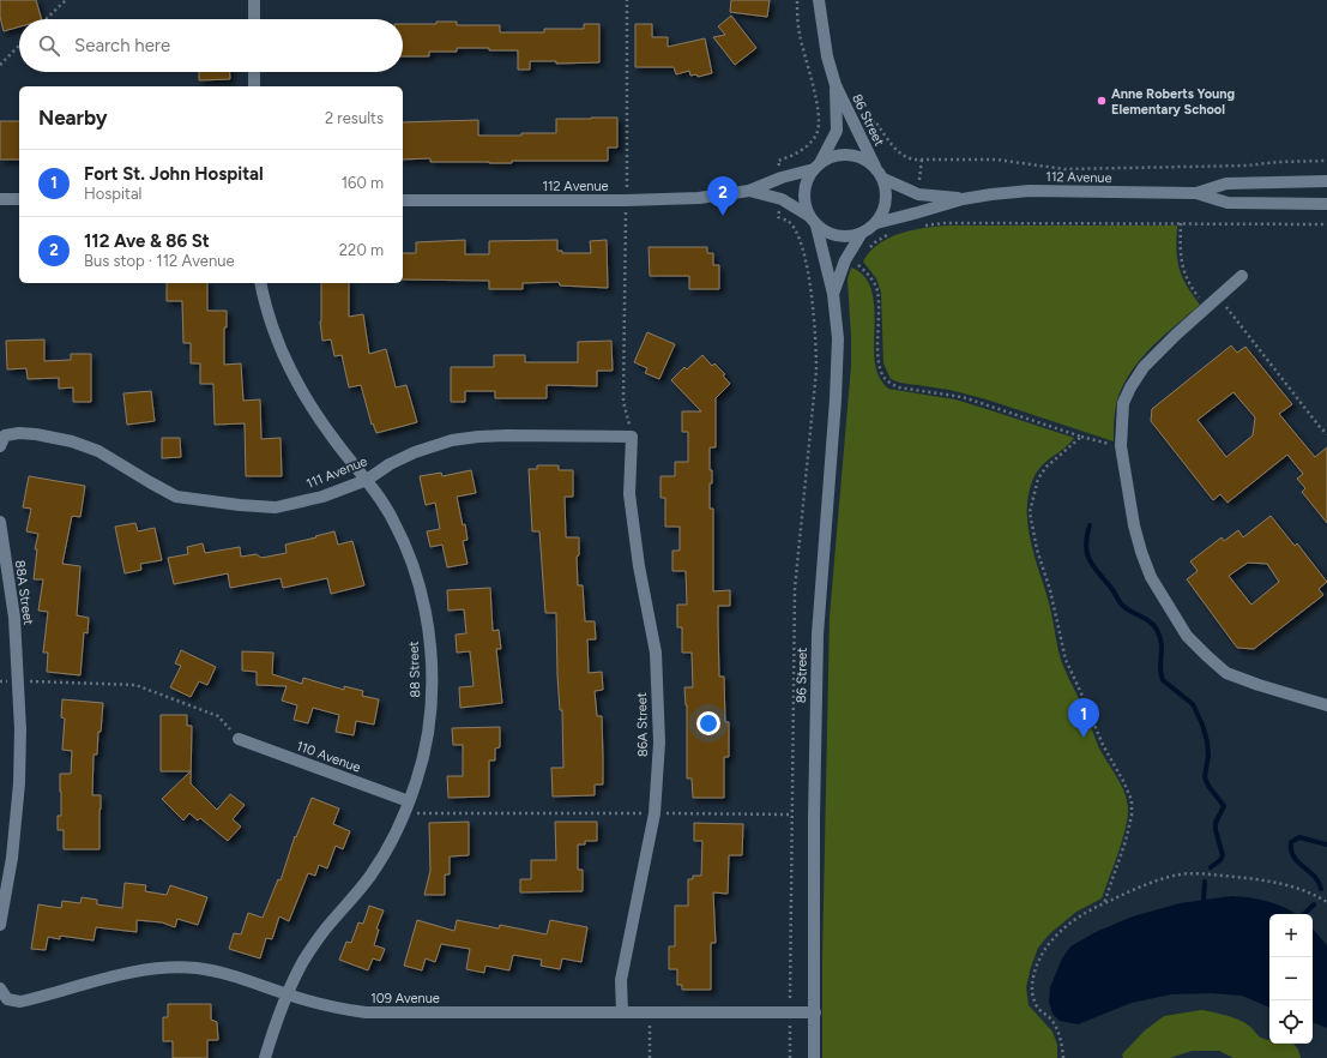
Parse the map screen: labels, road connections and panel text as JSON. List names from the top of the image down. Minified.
{"streets":{"street":["86 Street","112 Avenue","111 Avenue","88A Street","88 Street","86A Street","110 Avenue","109 Avenue"]},"crossings":[["86 Street","112 Avenue"],["86 Street","109 Avenue"],["111 Avenue","88 Street"],["111 Avenue","86A Street"],["88 Street","110 Avenue"],["88 Street","109 Avenue"],["86A Street","109 Avenue"]],"places":["Anne Roberts Young Elementary School"],"page":{"search":"Search here","heading":["Nearby","2 results"],"list":[{"mark":"1","name":"Fort St. John Hospital","note":"Hospital","value":"160 m"},{"mark":"2","name":"112 Ave & 86 St","note":"Bus stop · 112 Avenue","value":"220 m"}],"pins":["2","1"],"map_buttons":["+","−"]}}
